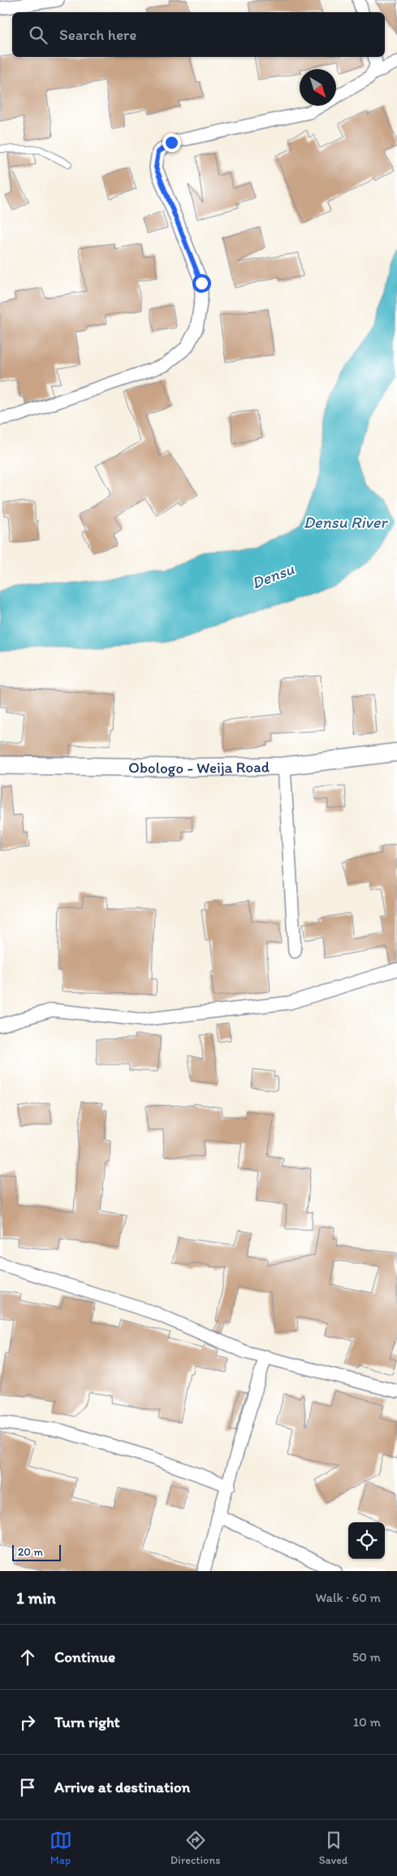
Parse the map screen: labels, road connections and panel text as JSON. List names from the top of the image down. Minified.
{"streets":{"street":["Obologo - Weija Road"]},"water":["Densu River","Densu"],"scale_bar":"20 m","north":"bottom right","page":{"search":"Search here","scale":"20 m","heading":["1 min","Walk · 60 m"],"list":[["Continue","50 m"],["Turn right","10 m"],"Arrive at destination"],"nav":["Map","Directions","Saved"]}}
